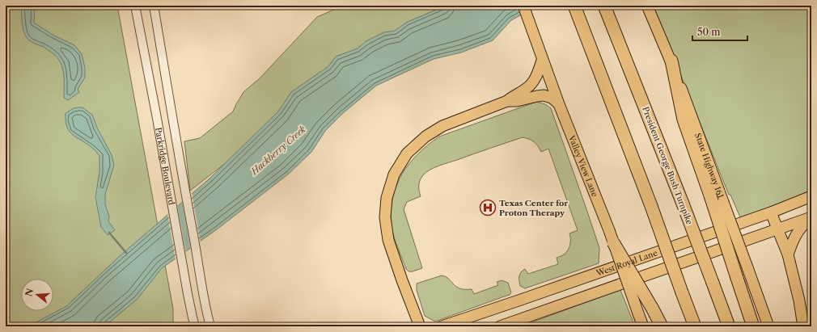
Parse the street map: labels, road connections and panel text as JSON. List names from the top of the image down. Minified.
{"streets":{"highway":["President George Bush Turnpike"],"main road":["State Highway 161","Valley View Lane","West Royal Lane"],"street":["Parkridge Boulevard"]},"water":["Hackberry Creek"],"places":{"hospital":["Texas Center for Proton Therapy"]},"scale_bar":"50 m","north":"left"}
